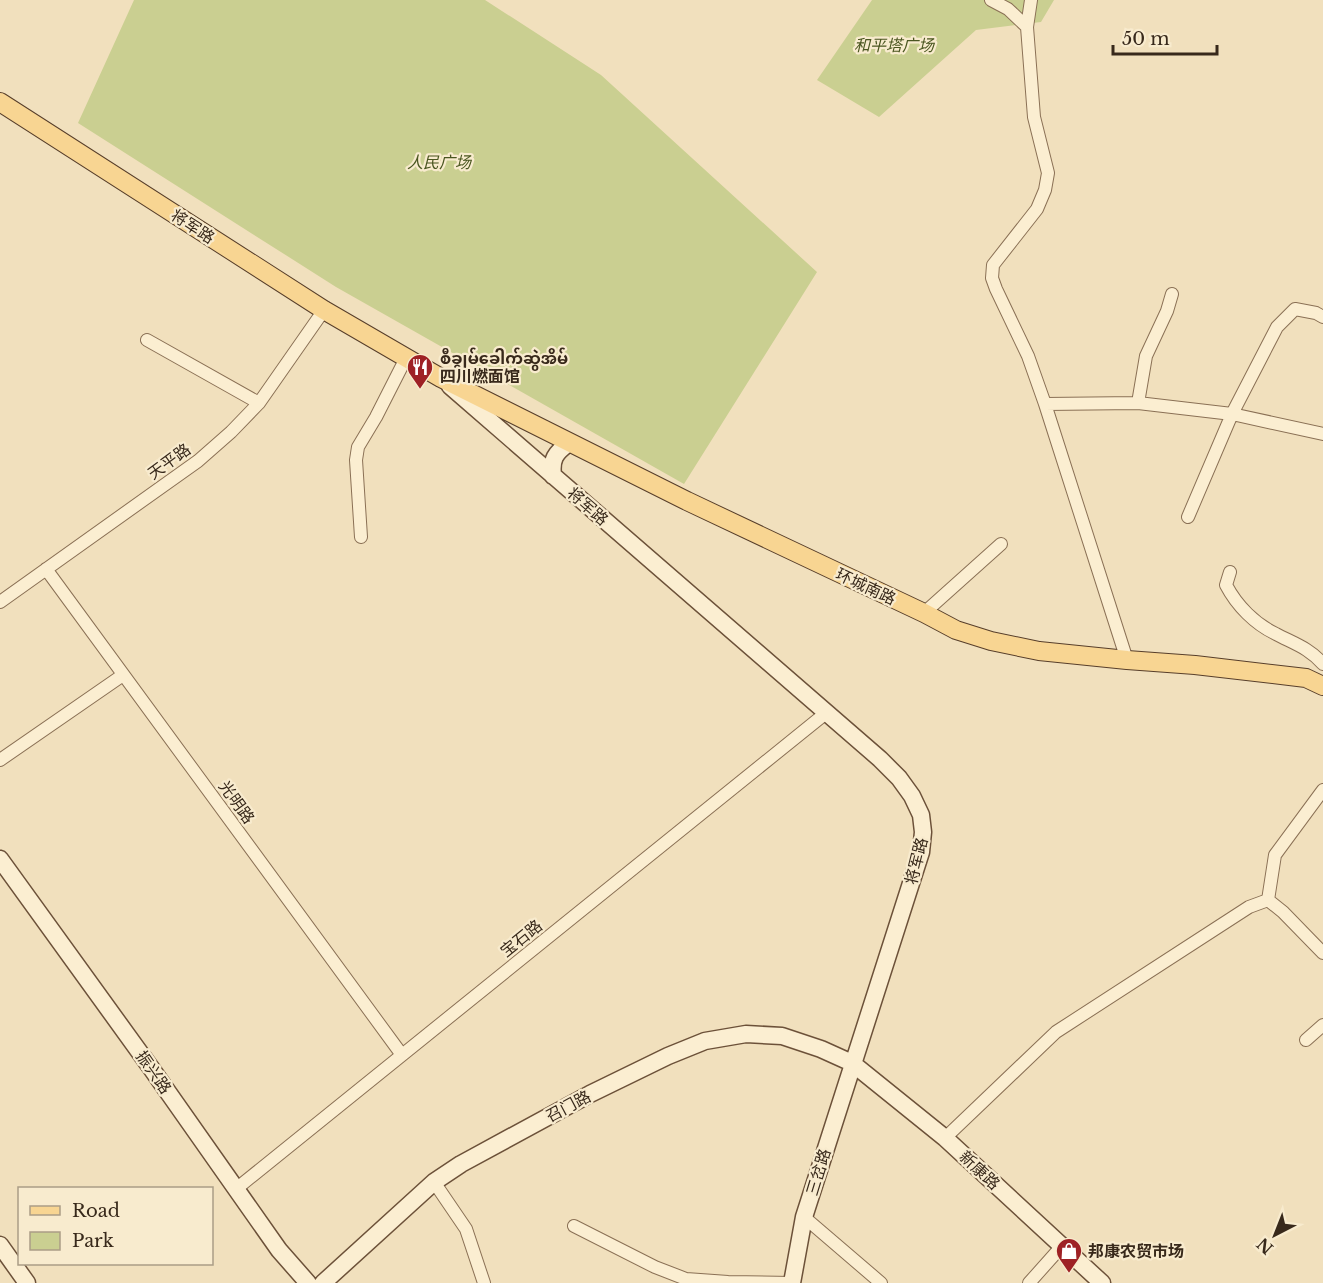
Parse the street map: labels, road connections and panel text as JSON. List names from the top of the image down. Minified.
{"streets":{"main road":["将军路","环城南路","振兴路","召门路","新康路","三岔路"],"street":["天平路","光明路","宝石路"]},"crossings":[["将军路","天平路"],["将军路","环城南路"],["将军路","宝石路"],["将军路","召门路"],["将军路","新康路"],["将军路","三岔路"],["天平路","光明路"],["光明路","宝石路"],["宝石路","振兴路"],["召门路","新康路"],["召门路","三岔路"],["新康路","三岔路"]],"parks":["和平塔广场","人民广场"],"places":{"restaurant":["စီချွမ်ခေါက်ဆွဲအိမ် 四川燃面馆"],"shop":["邦康农贸市场"]},"legend":["Road","Park"],"scale_bar":"50 m","north":"bottom left"}
